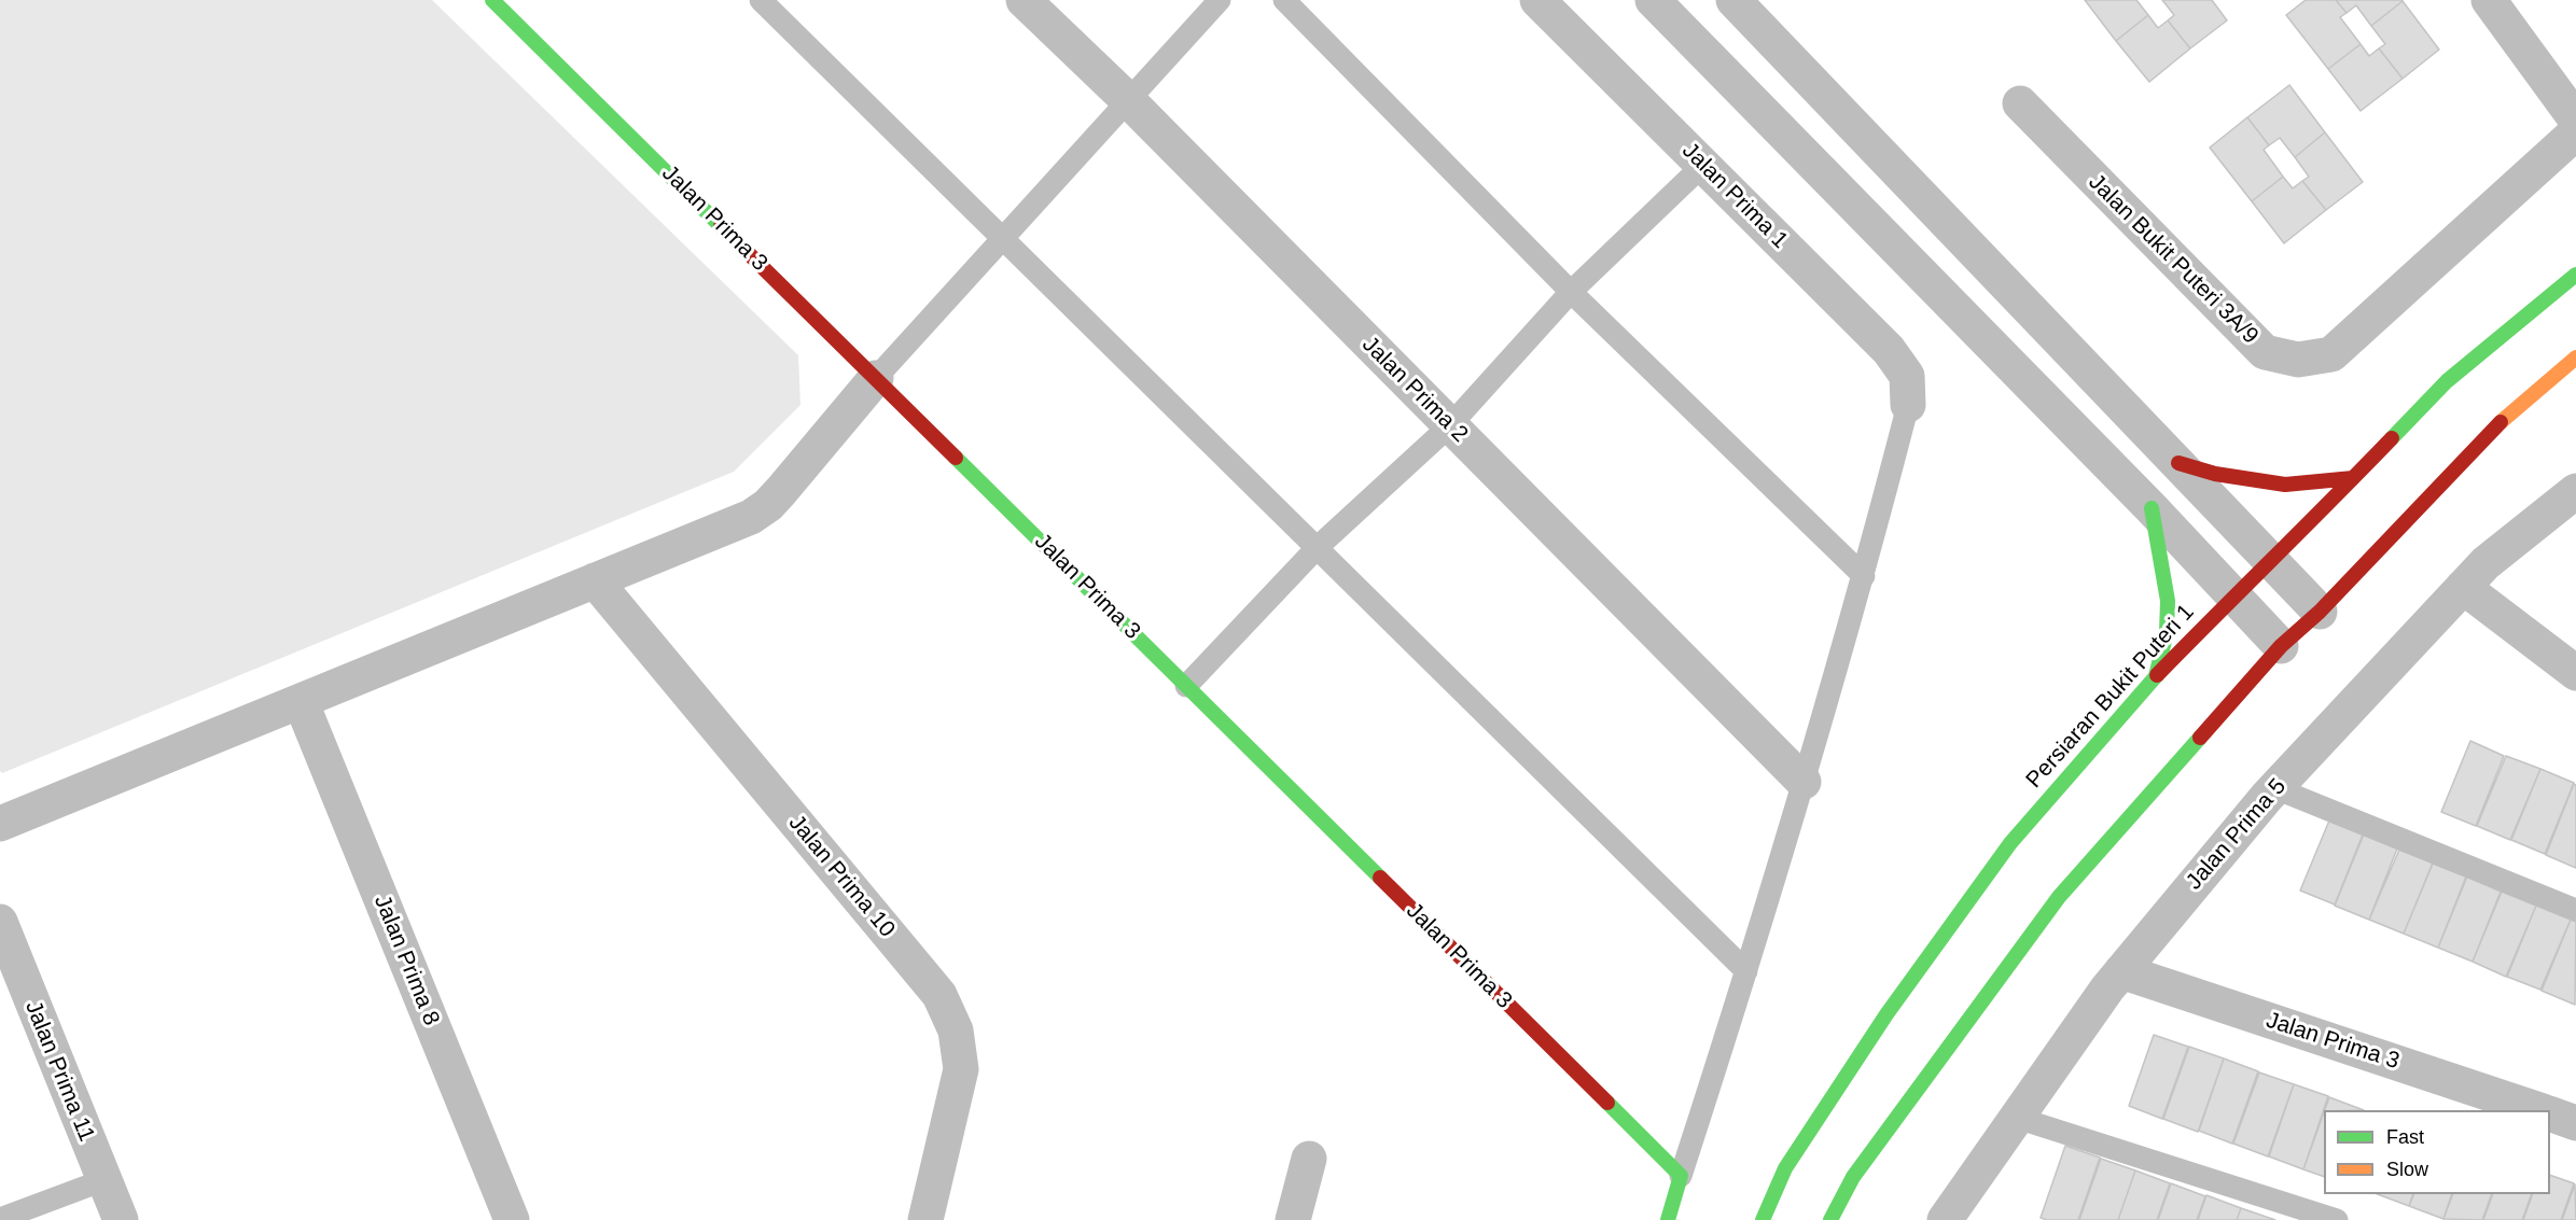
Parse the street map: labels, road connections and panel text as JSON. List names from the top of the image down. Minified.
{"streets":{"street":["Jalan Prima 1","Jalan Prima 3","Jalan Bukit Puteri 3A/9","Jalan Prima 2","Persiaran Bukit Puteri 1","Jalan Prima 5","Jalan Prima 10","Jalan Prima 8","Jalan Prima 11"]},"crossings":[["Jalan Prima 3","Jalan Prima 5"]],"legend":["Fast","Slow"]}
